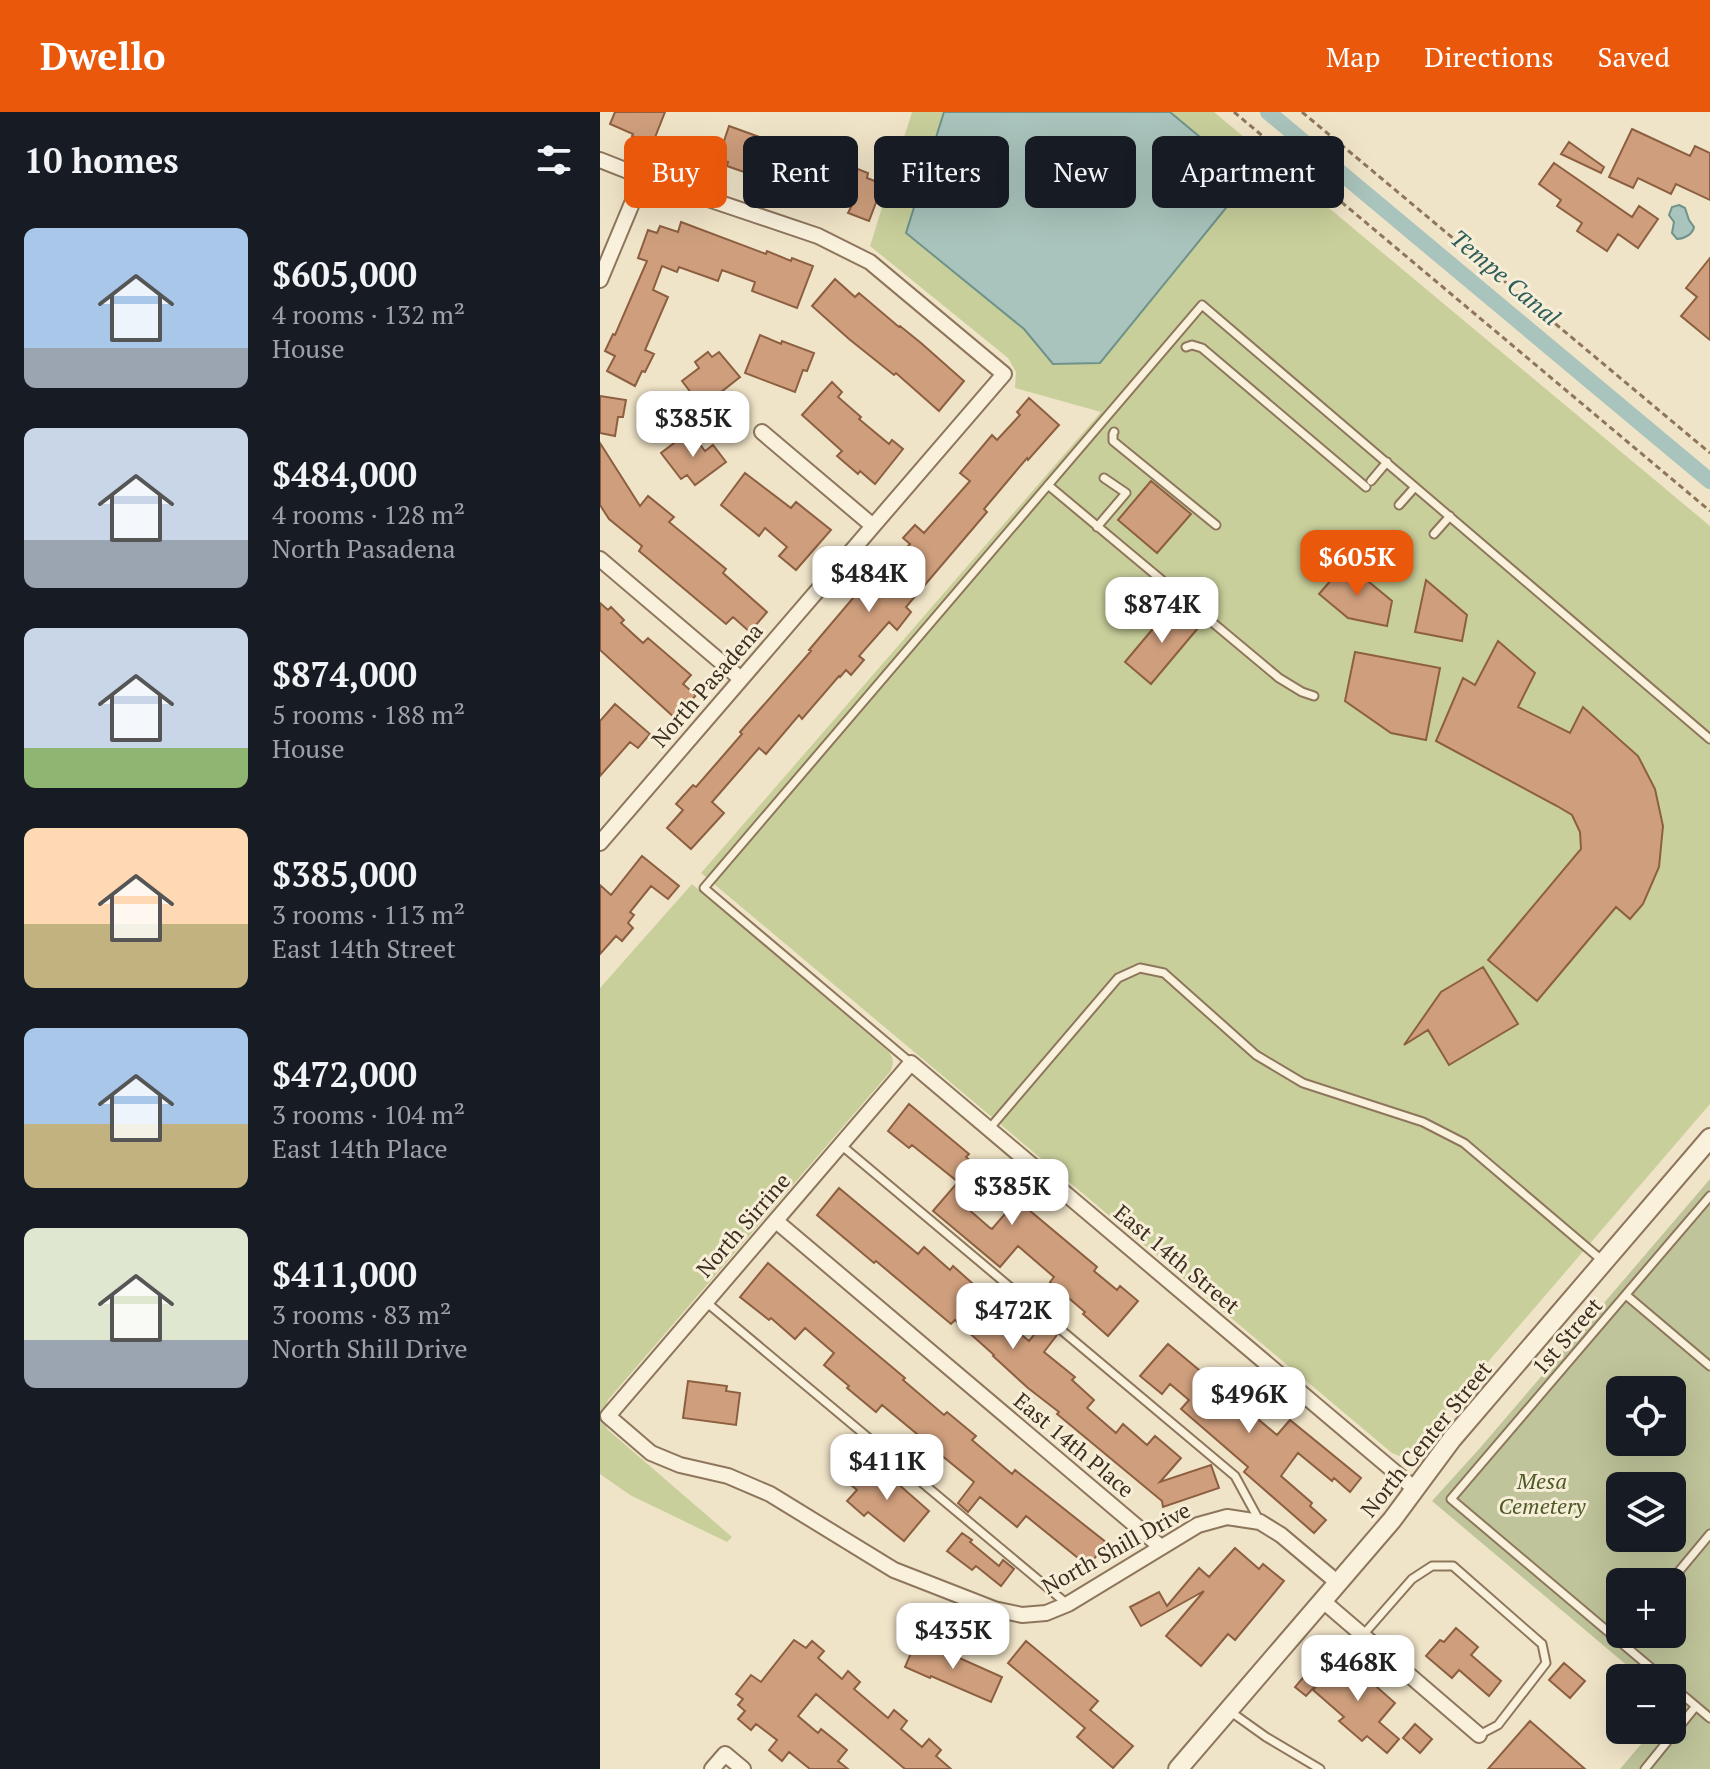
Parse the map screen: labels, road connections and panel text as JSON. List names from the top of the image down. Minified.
{"streets":{"street":["North Pasadena","North Sirrine","East 14th Street","North Center Street","East 14th Place","North Shill Drive"],"lane":["1st Street"]},"crossings":[["North Sirrine","East 14th Street"],["North Sirrine","East 14th Place"],["North Sirrine","North Shill Drive"],["East 14th Street","North Center Street"],["East 14th Place","North Shill Drive"]],"water":["Tempe Canal"],"parks":["Mesa Cemetery"],"page":{"header":"Dwello","nav":["Map","Directions","Saved"],"heading":"10 homes","chip":["Buy","Rent","Filters","New","Apartment"],"list":[{"name":"$605,000","note":"4 rooms · 132 m² · House"},{"name":"$484,000","note":"4 rooms · 128 m² · North Pasadena"},{"name":"$874,000","note":"5 rooms · 188 m² · House"},{"name":"$385,000","note":"3 rooms · 113 m² · East 14th Street"},{"name":"$472,000","note":"3 rooms · 104 m² · East 14th Place"},{"name":"$411,000","note":"3 rooms · 83 m² · North Shill Drive"}],"price":["$385K","$605K","$484K","$874K","$385K","$472K","$496K","$411K","$435K","$468K"],"map_buttons":["+","−"]}}
